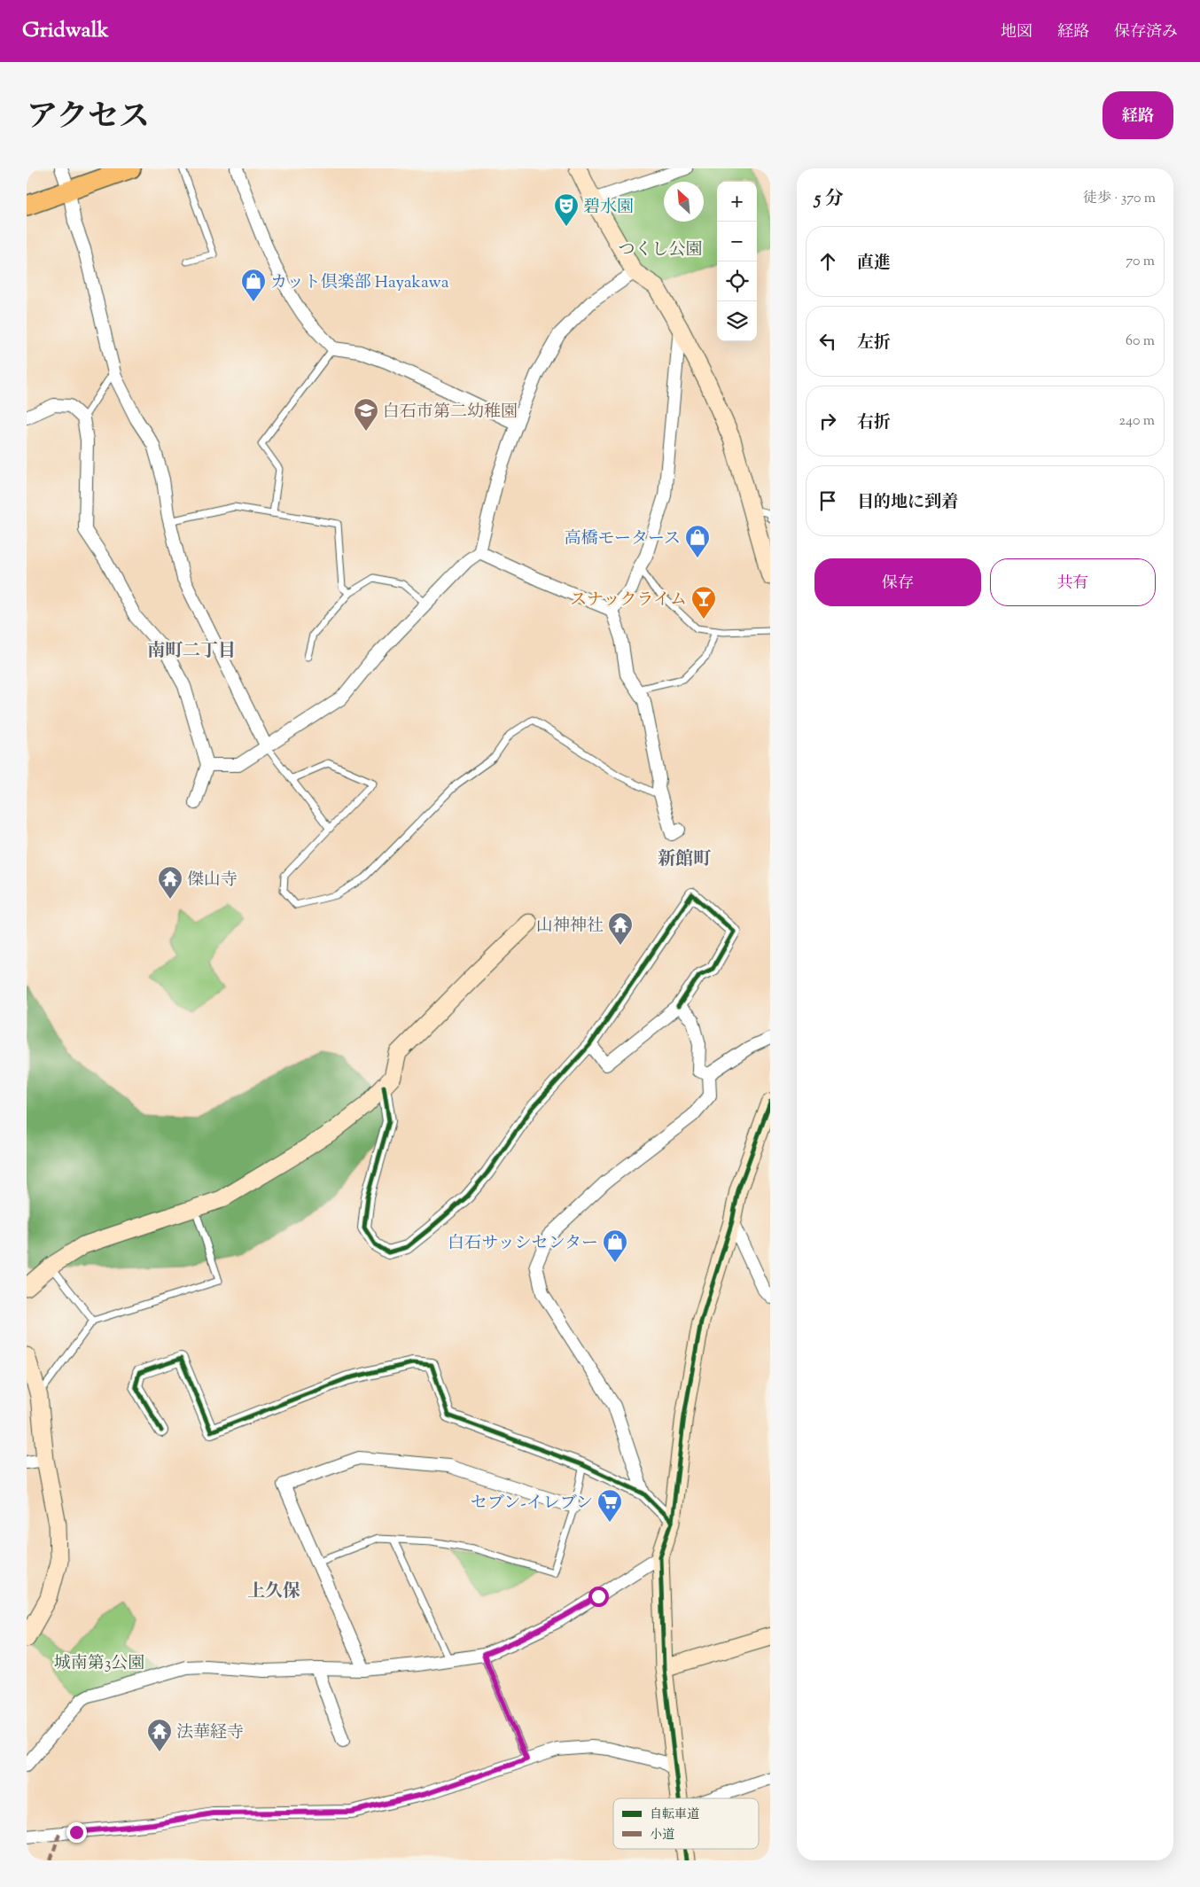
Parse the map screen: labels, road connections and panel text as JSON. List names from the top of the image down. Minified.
{"districts":["南町二丁目","新館町","上久保"],"parks":["つくし公園","城南第3公園"],"places":{"theatre":["碧水園"],"shop":["カット倶楽部 Hayakawa","高橋モータース","白石サッシセンター"],"school or university":["白石市第二幼稚園"],"bar":["スナックライム"],"temple":["傑山寺","山神神社","法華経寺"],"supermarket":["セブン-イレブン"]},"legend":["自転車道","小道"],"north":"top left","page":{"header":"Gridwalk","nav":["地図","経路","保存済み"],"title":"アクセス","buttons":["経路",["保存","共有"]],"heading":["5 分","徒歩 · 370 m"],"map_buttons":["+","−"],"list":[["直進","70 m"],["左折","60 m"],["右折","240 m"],"目的地に到着"]}}
